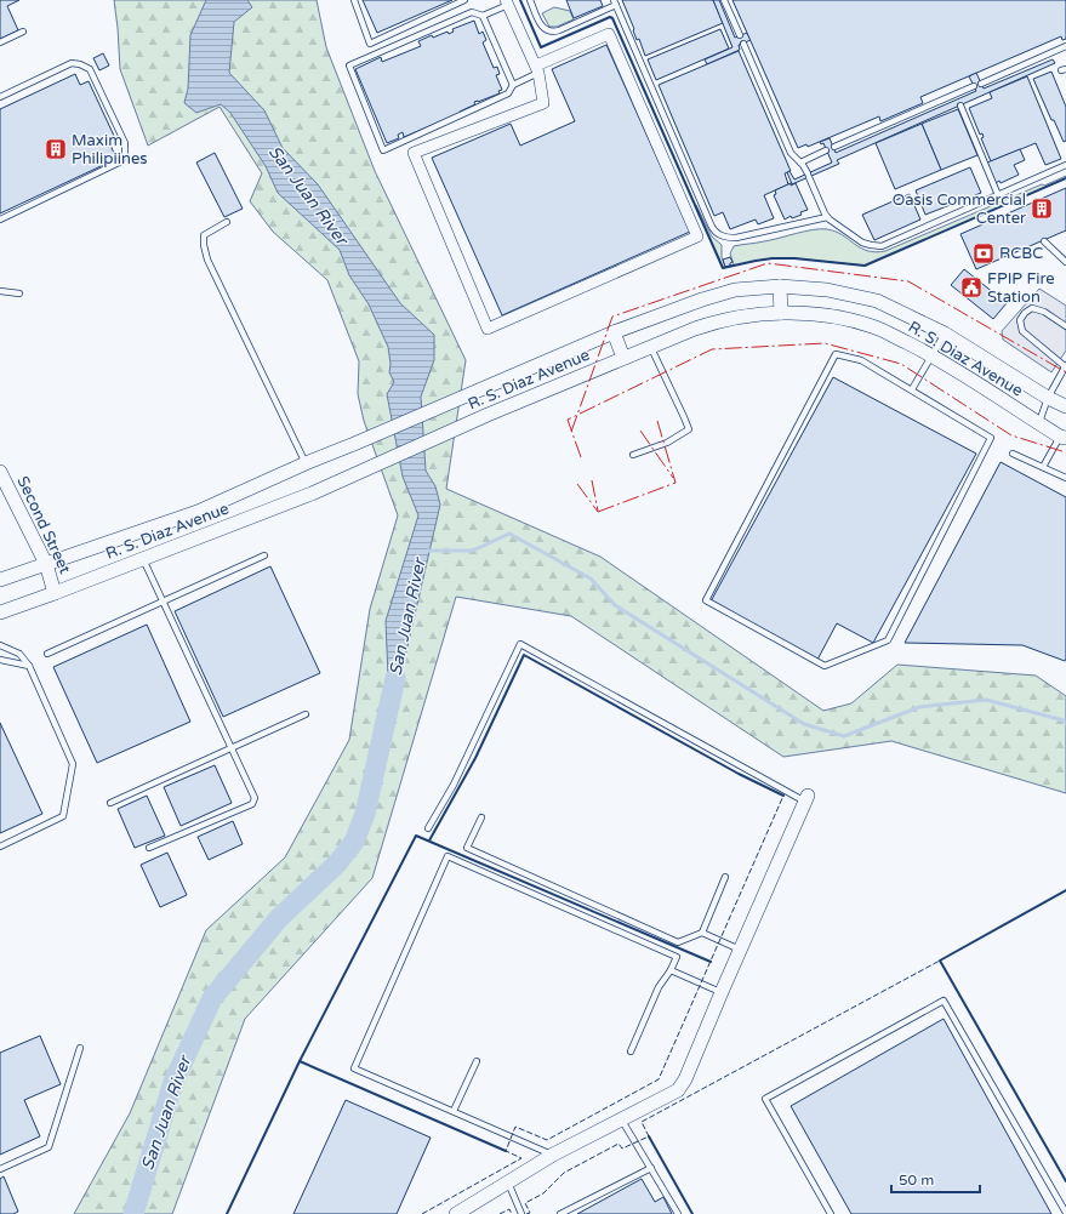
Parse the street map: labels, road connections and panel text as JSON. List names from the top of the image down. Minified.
{"streets":{"street":["R. S. Diaz Avenue","Second Street"]},"crossings":[["R. S. Diaz Avenue","Second Street"]],"water":["San Juan River"],"places":{"building":["Maxim Philipiines","Oasis Commercial Center"],"bank":["RCBC"],"public building":["FPIP Fire Station"]},"scale_bar":"50 m"}
